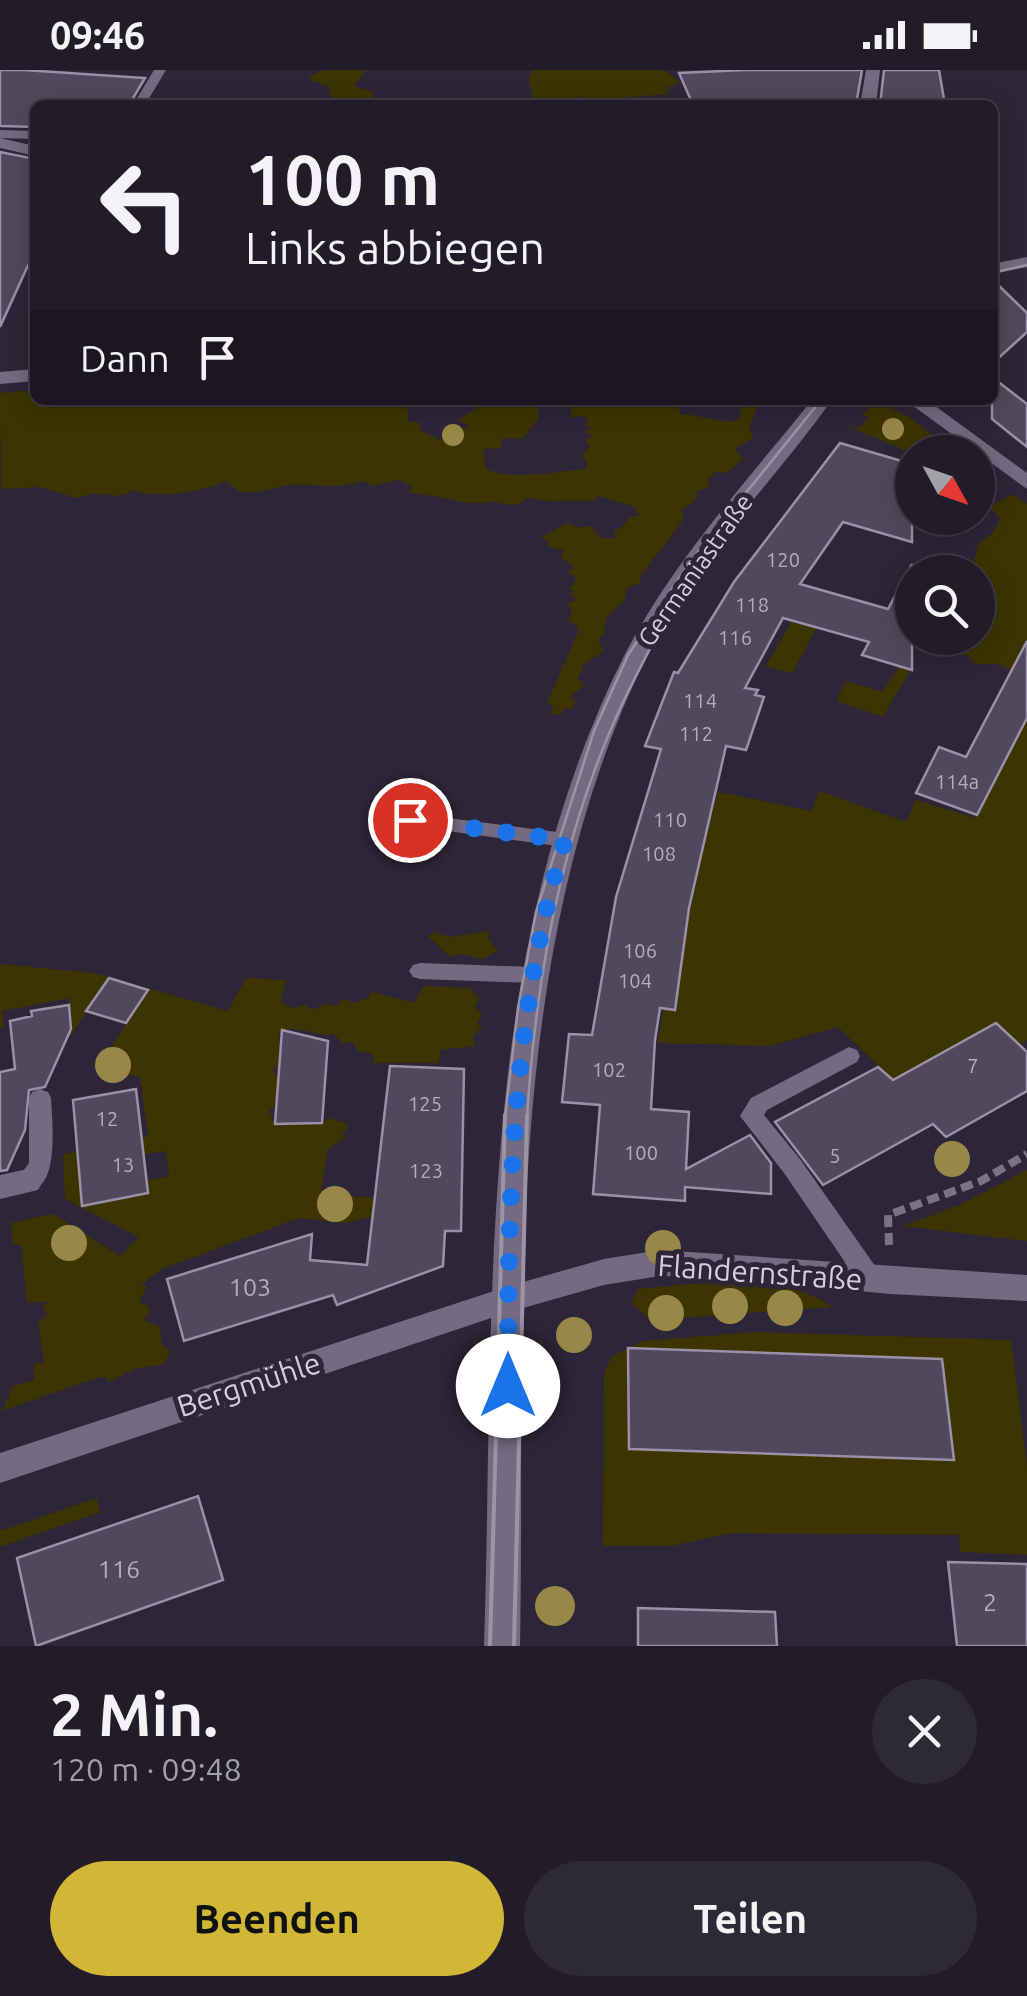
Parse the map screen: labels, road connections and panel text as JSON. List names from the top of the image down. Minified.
{"streets":{"main road":["Germaniastraße","Flandernstraße","Bergmühle"]},"crossings":[["Germaniastraße","Flandernstraße"],["Germaniastraße","Bergmühle"],["Flandernstraße","Bergmühle"]],"house_numbers":["120","118","116","114","112","114a","110","108","106","104","7","102","125","12","100","5","13","123","103","116","2"],"north":"bottom right","page":{"status":"09:46","turn":["100 m","Links abbiegen"],"then":"Dann","heading":["2 Min.","120 m · 09:48"],"buttons":["Beenden","Teilen"]}}
